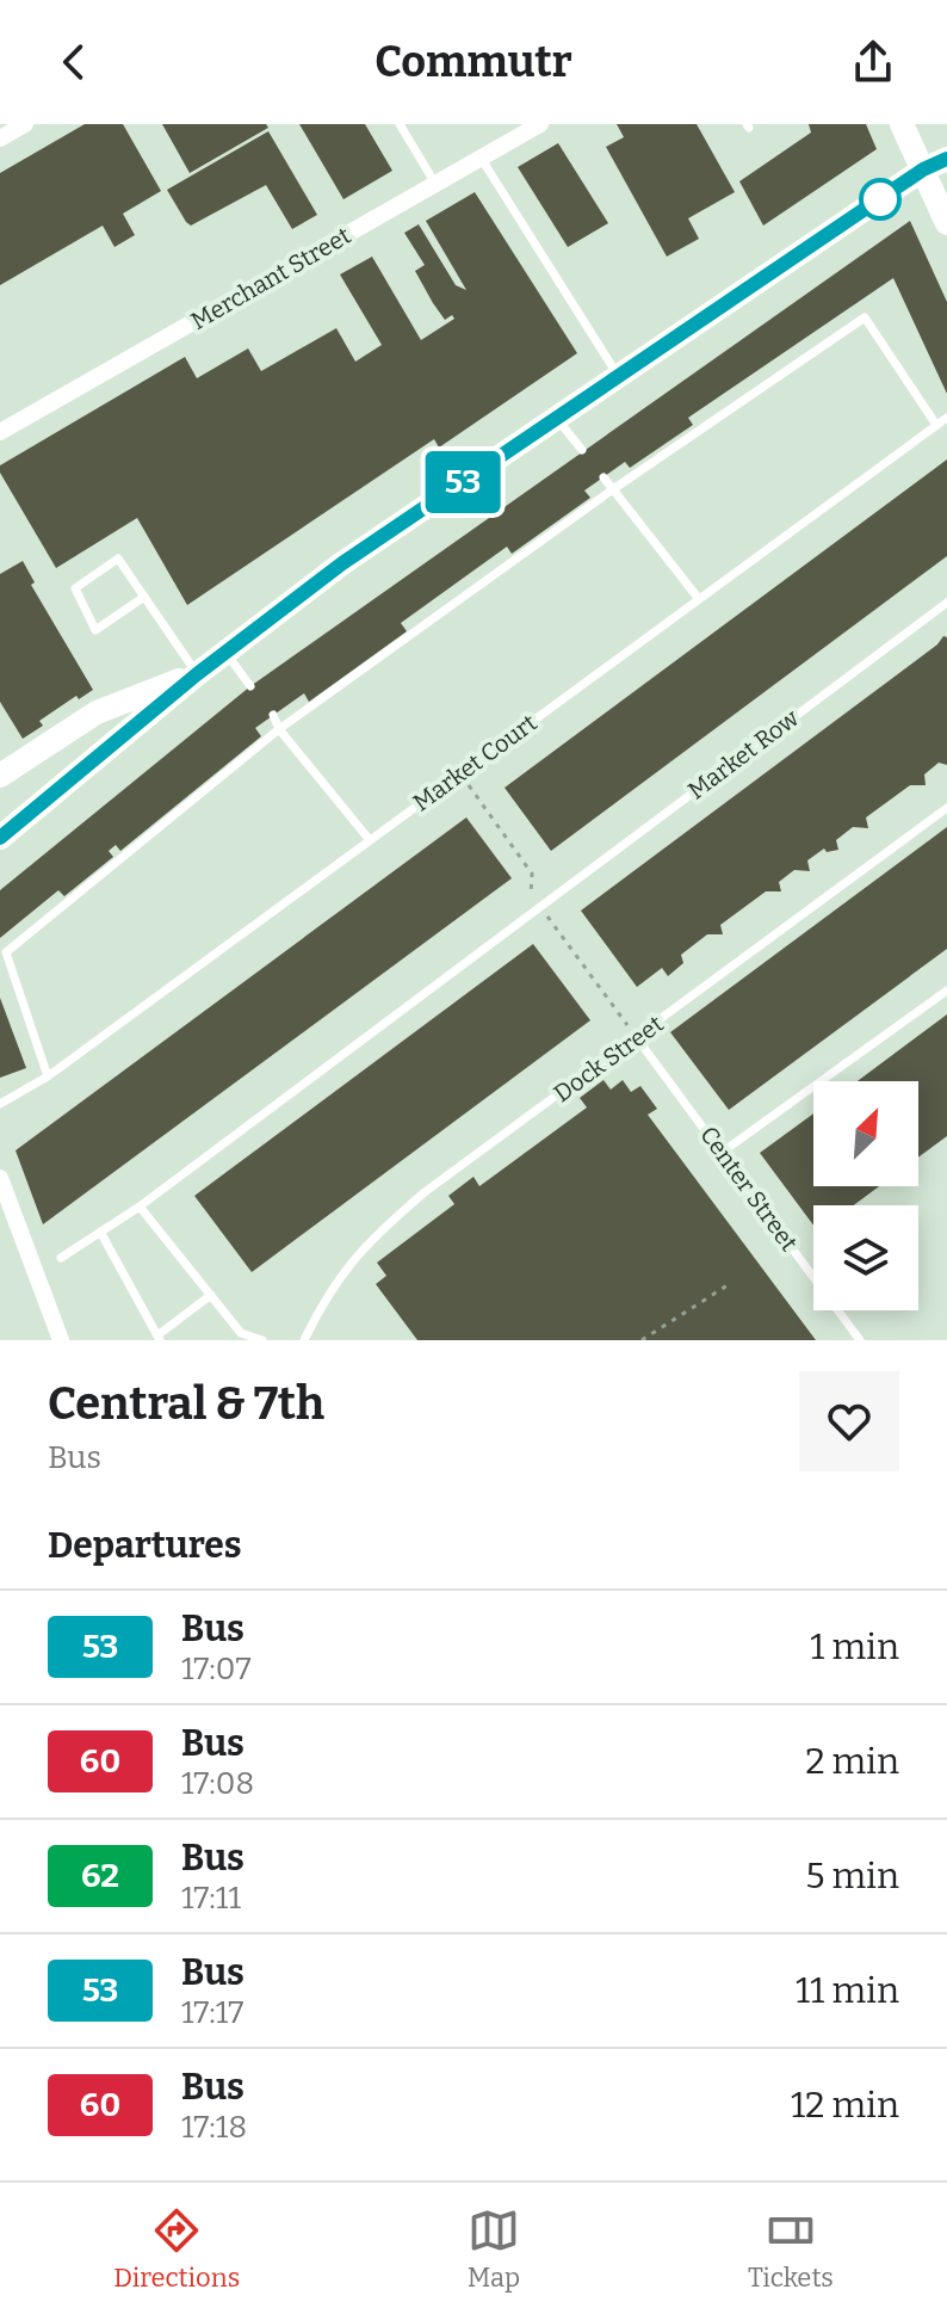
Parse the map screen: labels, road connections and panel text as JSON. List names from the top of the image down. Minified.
{"streets":{"street":["Merchant Street"],"lane":["Market Row","Market Court","Dock Street","Center Street"]},"crossings":[["Dock Street","Center Street"]],"lines":["bus line 53"],"north":"top right","page":{"header":"Commutr","on_map":"53","heading":[["Central & 7th","Bus"],"Departures"],"list":[{"mark":"53","name":"Bus","note":"17:07","value":"1 min"},{"mark":"60","name":"Bus","note":"17:08","value":"2 min"},{"mark":"62","name":"Bus","note":"17:11","value":"5 min"},{"mark":"53","name":"Bus","note":"17:17","value":"11 min"},{"mark":"60","name":"Bus","note":"17:18","value":"12 min"}],"tabs":["Directions","Map","Tickets"]}}
